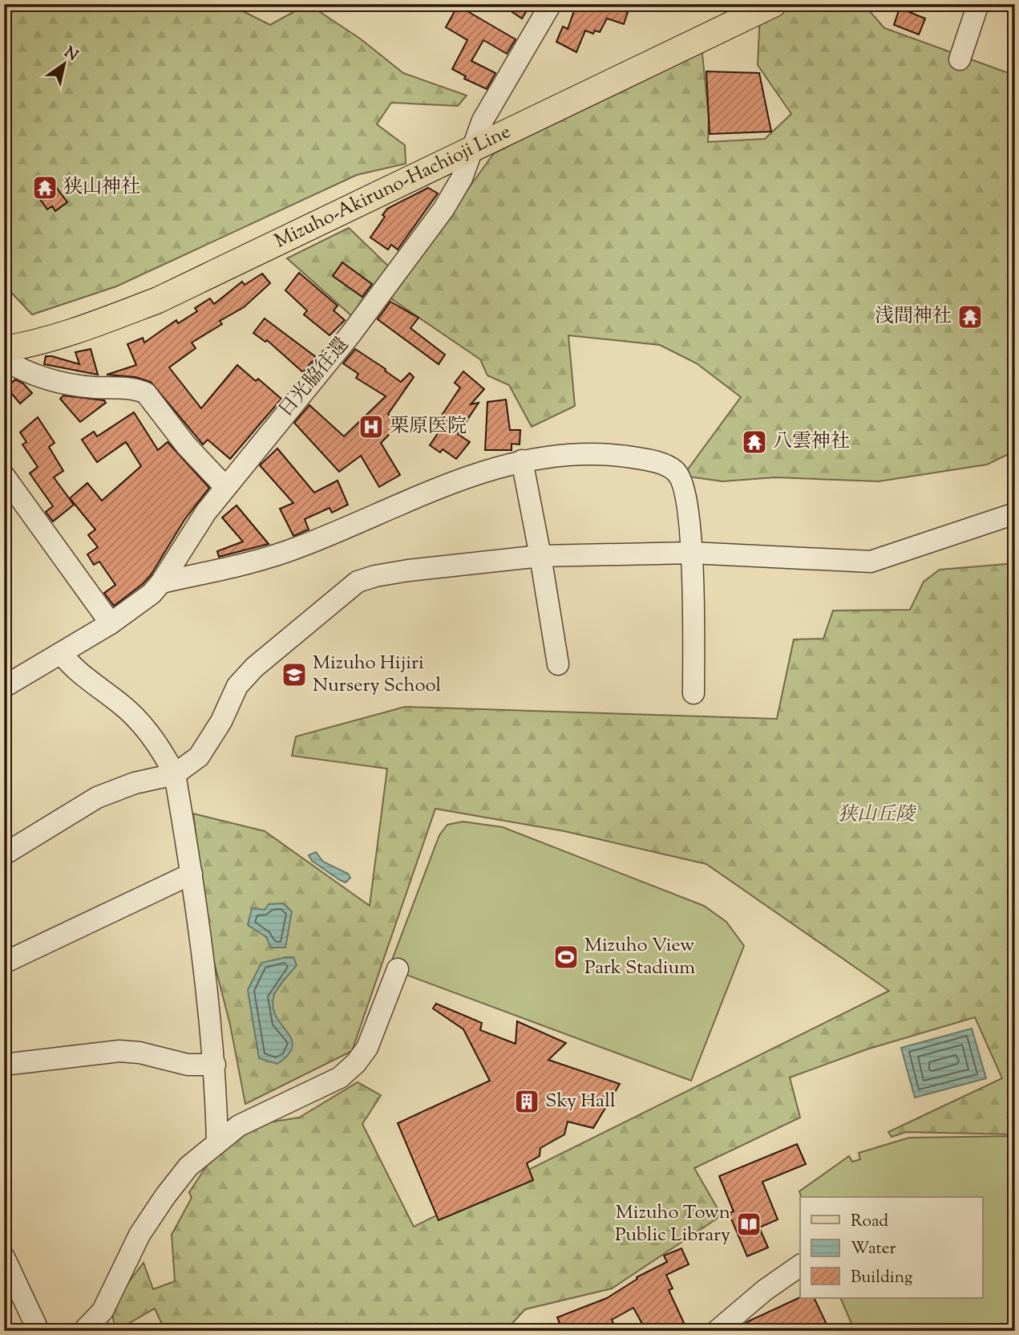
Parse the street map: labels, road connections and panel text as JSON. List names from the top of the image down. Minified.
{"streets":{"main road":["Mizuho-Akiruno-Hachioji Line"],"street":["日光脇往還"]},"crossings":[["Mizuho-Akiruno-Hachioji Line","日光脇往還"]],"parks":["狭山丘陵"],"places":{"temple":["狭山神社","浅間神社","八雲神社"],"hospital":["栗原医院"],"school or university":["Mizuho Hijiri Nursery School"],"sports":["Mizuho View Park Stadium"],"building":["Sky Hall"],"library":["Mizuho Town Public Library"]},"legend":["Road","Water","Building"],"north":"top right"}
